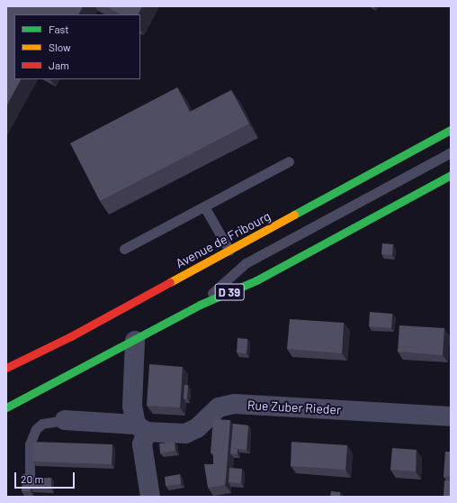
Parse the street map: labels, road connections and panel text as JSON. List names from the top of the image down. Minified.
{"streets":{"main road":["Avenue de Fribourg","D 39"],"street":["Rue Zuber Rieder"]},"legend":["Fast","Slow","Jam"],"scale_bar":"20 m"}
